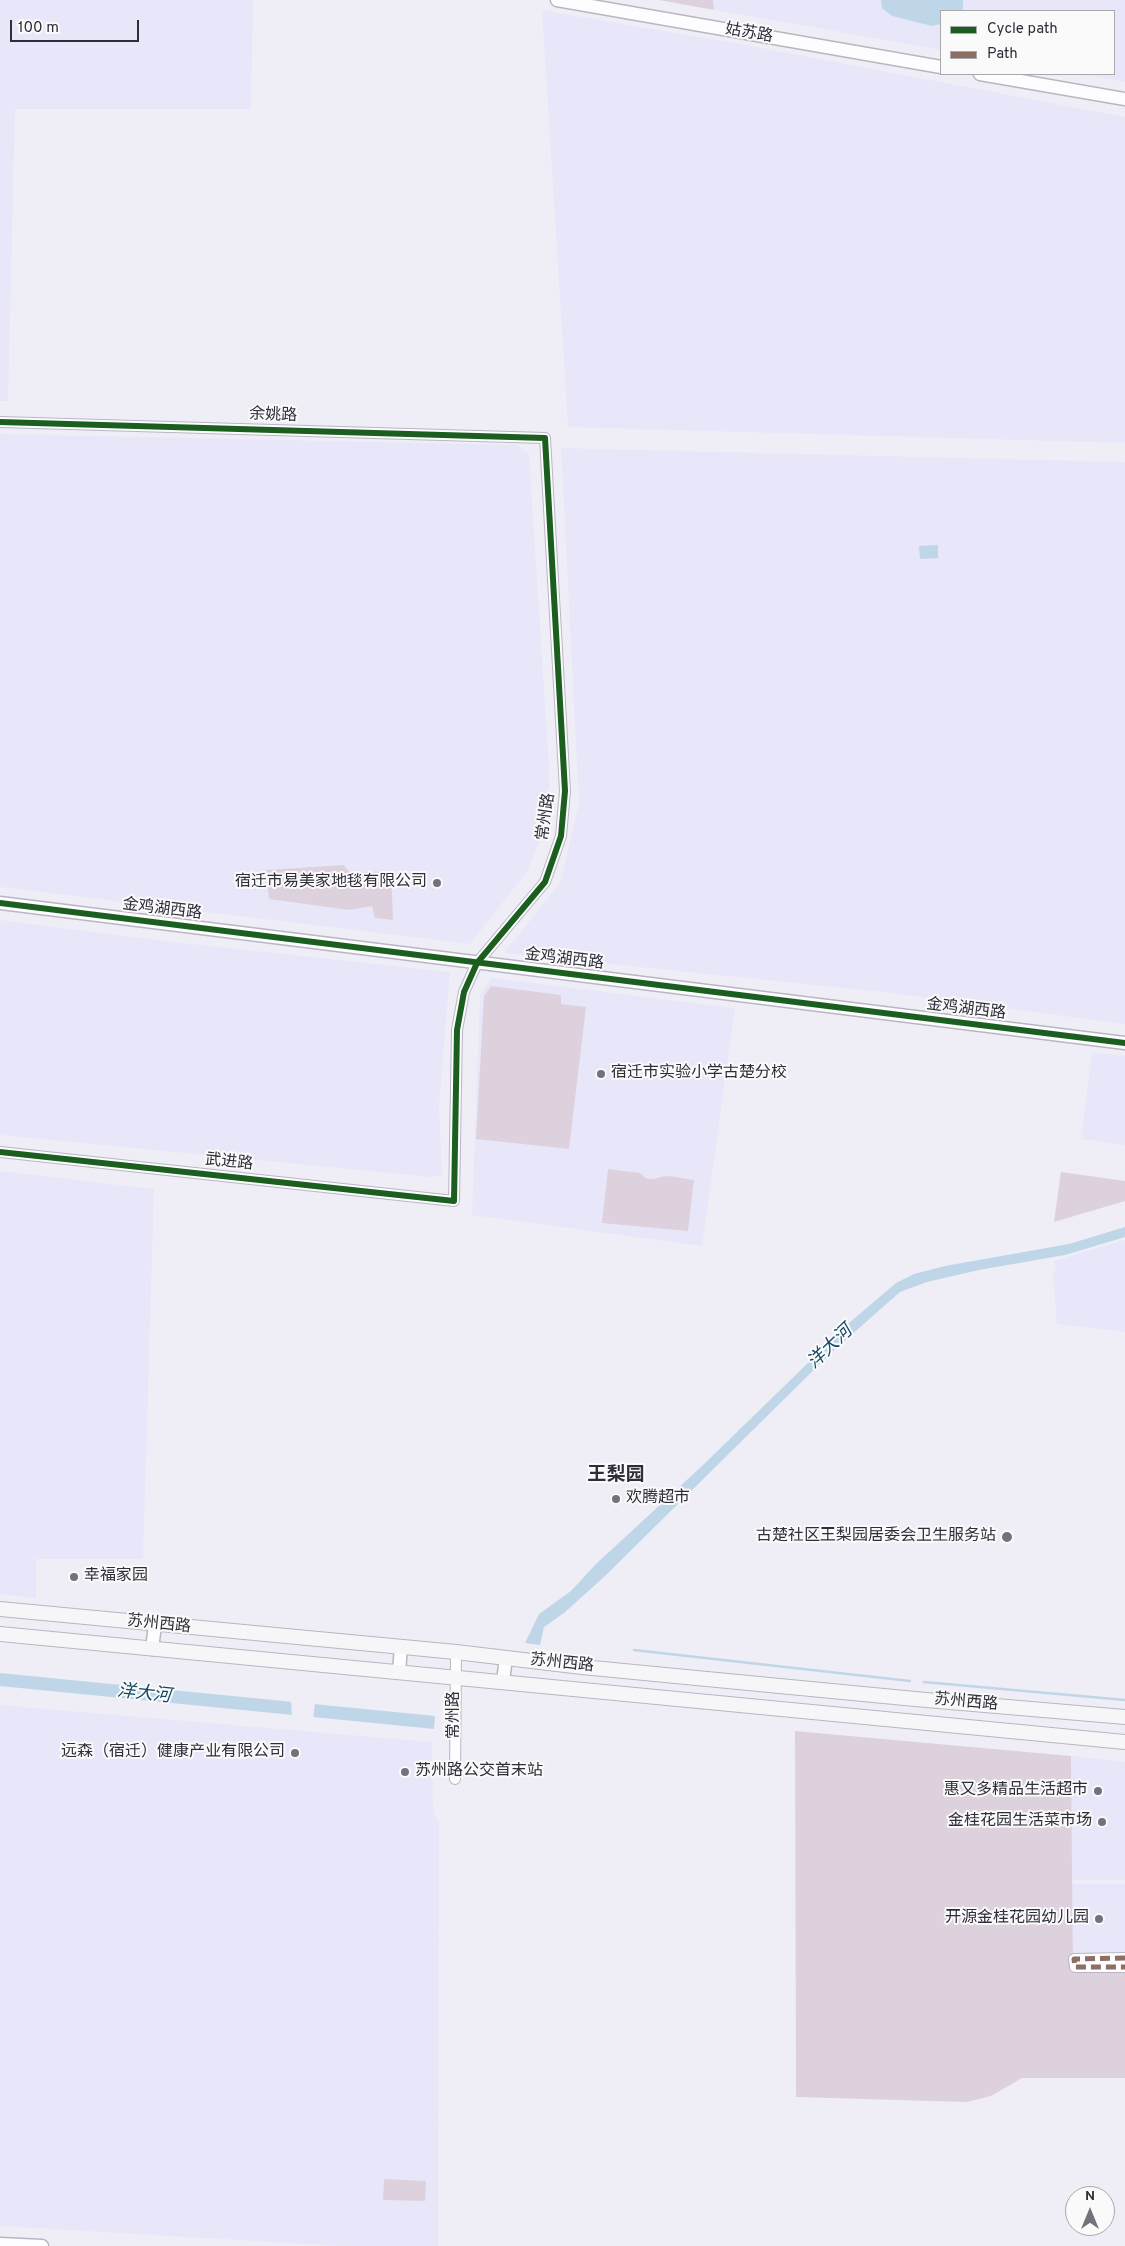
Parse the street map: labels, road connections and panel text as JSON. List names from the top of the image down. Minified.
{"streets":{"main road":["苏州西路"],"street":["姑苏路","余姚路","常州路","金鸡湖西路","武进路"]},"crossings":[["余姚路","常州路"],["常州路","金鸡湖西路"],["常州路","武进路"],["常州路","苏州西路"]],"districts":["王梨园"],"water":["洋大河"],"places":["宿迁市易美家地毯有限公司","宿迁市实验小学古楚分校","欢腾超市","古楚社区王梨园居委会卫生服务站","幸福家园","远森（宿迁）健康产业有限公司","苏州路公交首末站","惠又多精品生活超市","金桂花园生活菜市场","开源金桂花园幼儿园"],"legend":["Cycle path","Path"],"scale_bar":"100 m","north":"top"}
